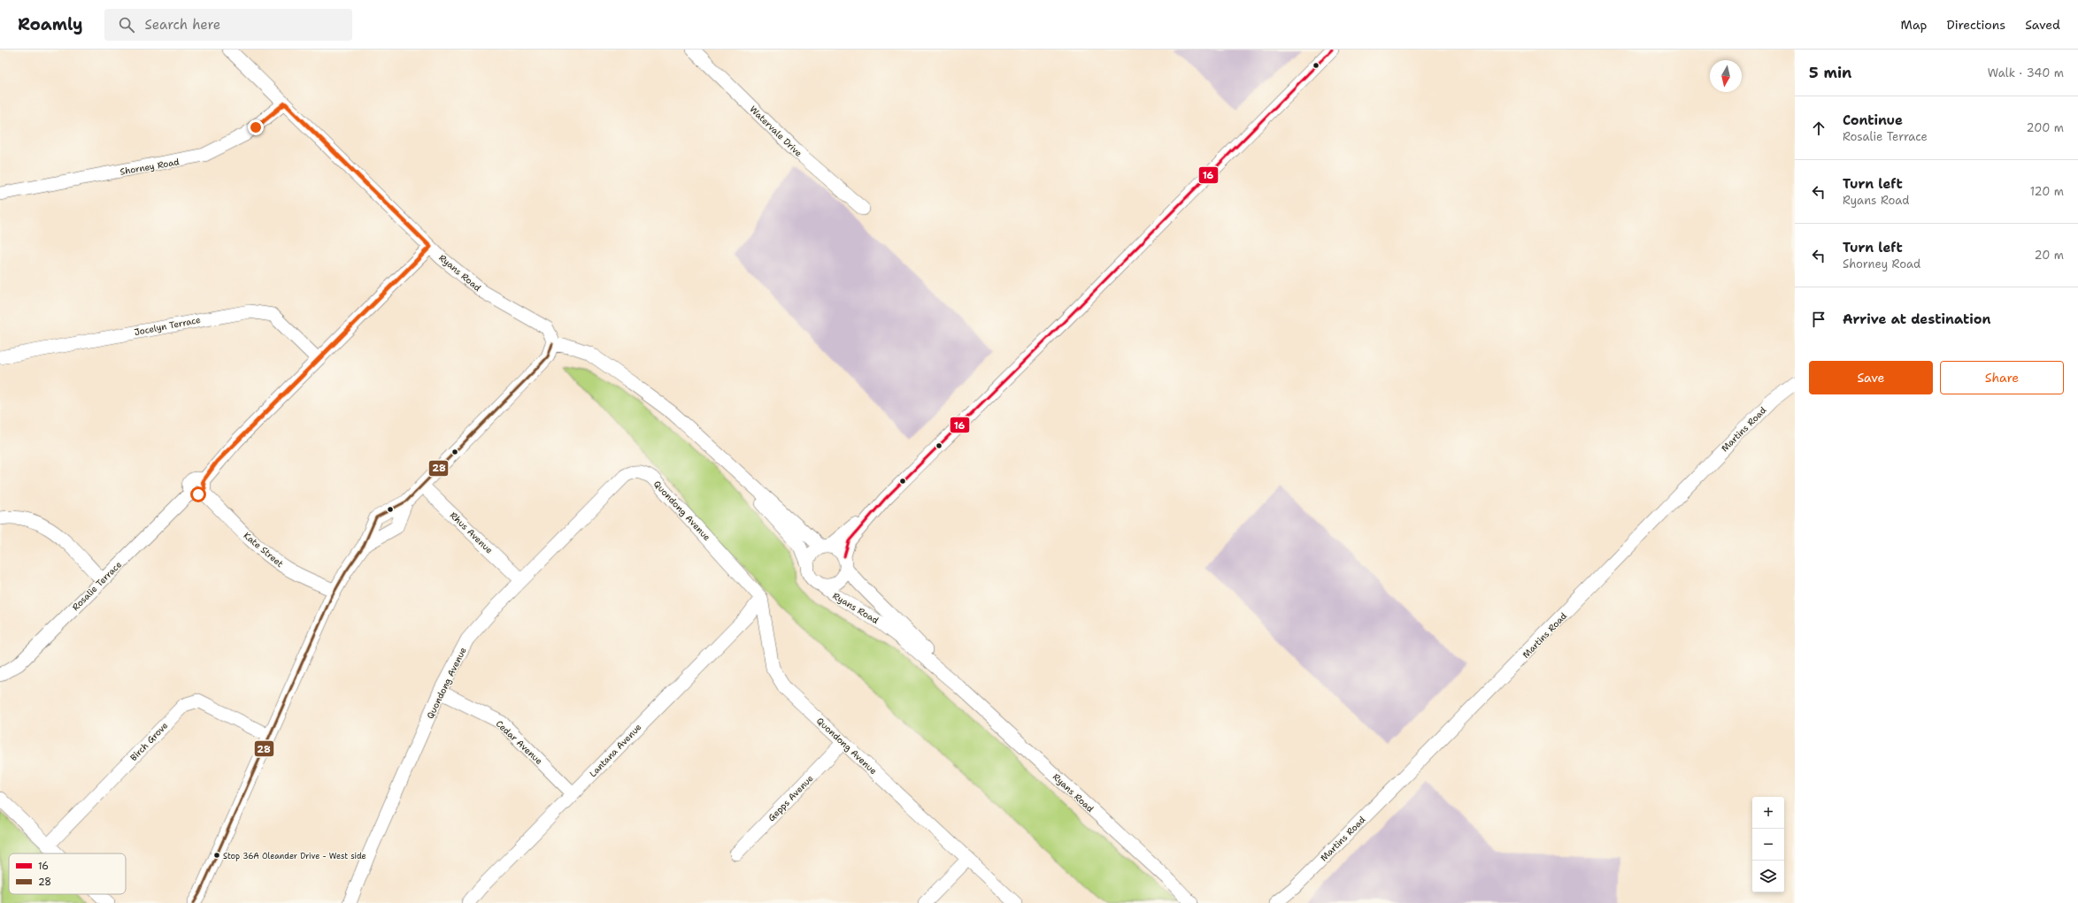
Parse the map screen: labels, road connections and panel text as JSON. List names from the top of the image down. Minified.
{"streets":{"street":["Watervale Drive","Shorney Road","Ryans Road","Jocelyn Terrace","Martins Road","Quondong Avenue","Rhus Avenue","Kate Street","Rosalie Terrace","Birch Grove","Cedar Avenue","Lantana Avenue","Gepps Avenue"]},"crossings":[["Shorney Road","Ryans Road"],["Ryans Road","Rosalie Terrace"],["Jocelyn Terrace","Rosalie Terrace"],["Quondong Avenue","Rhus Avenue"],["Quondong Avenue","Cedar Avenue"],["Quondong Avenue","Lantana Avenue"],["Quondong Avenue","Gepps Avenue"],["Kate Street","Rosalie Terrace"],["Cedar Avenue","Lantana Avenue"]],"places":["Stop 36A Oleander Drive - West side"],"lines":["transit line 16","transit line 28"],"legend":["16","28"],"north":"bottom","page":{"header":"Roamly","search":"Search here","nav":["Map","Directions","Saved"],"heading":["5 min","Walk · 340 m"],"list":[["Continue","Rosalie Terrace","200 m"],["Turn left","Ryans Road","120 m"],["Turn left","Shorney Road","20 m"],"Arrive at destination"],"buttons":["Save","Share"],"map_buttons":["+","−"]}}
